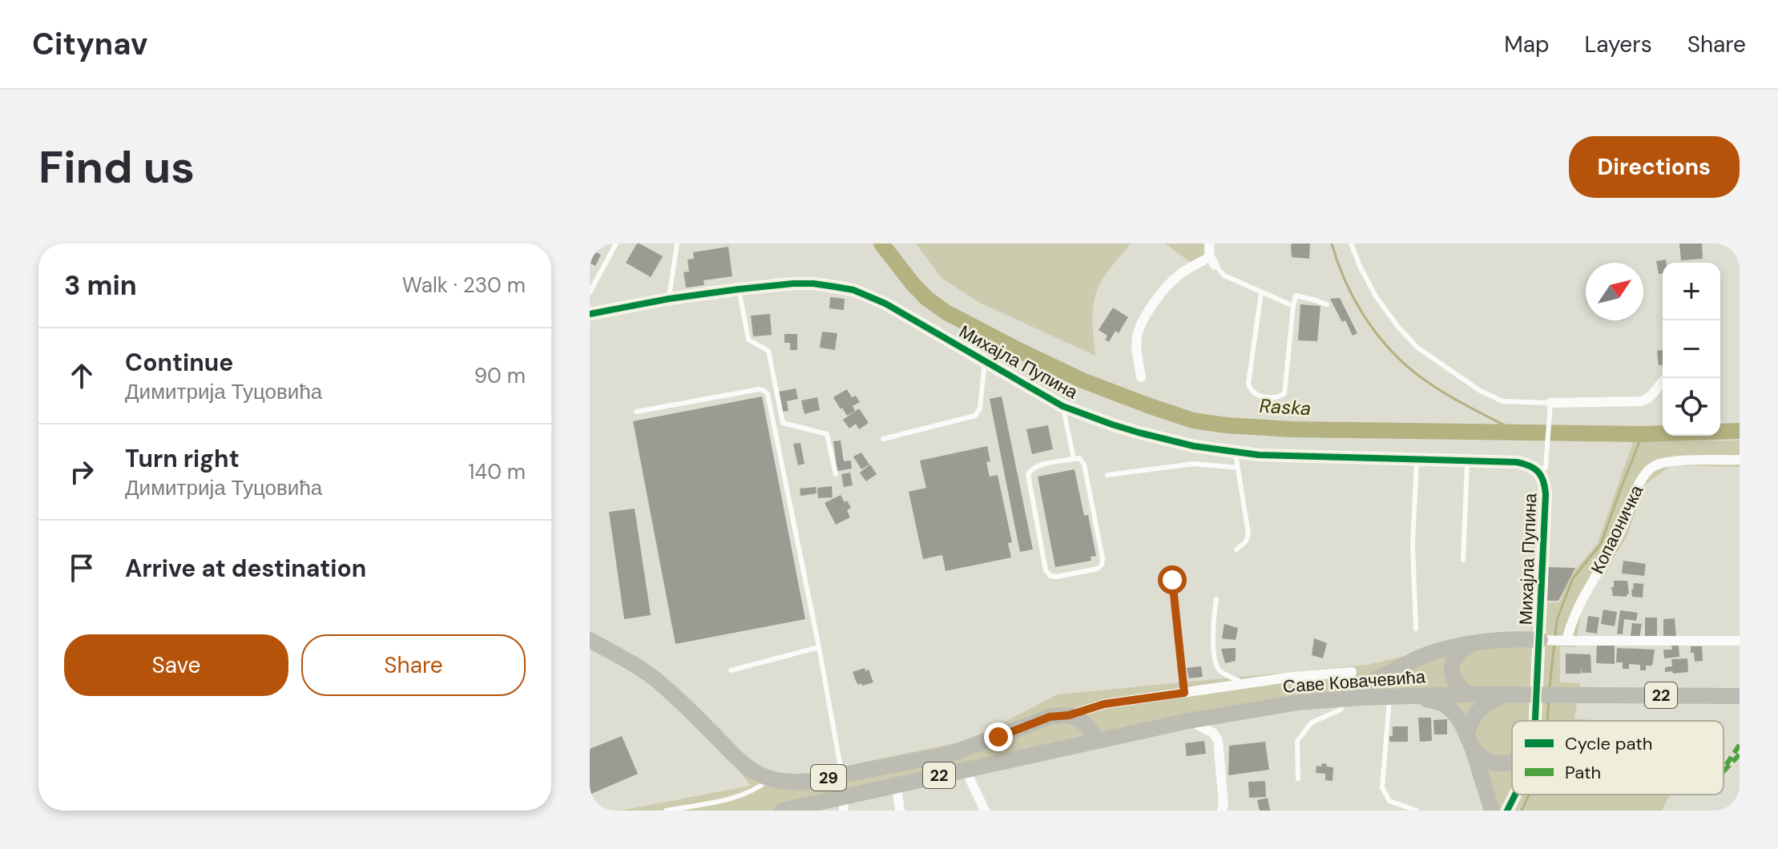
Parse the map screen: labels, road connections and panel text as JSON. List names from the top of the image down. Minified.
{"streets":{"main road":["Саве Ковачевића","22","29"],"street":["Михајла Пупина","Копаоничка"]},"crossings":[["Михајла Пупина","Копаоничка"]],"water":["Raska"],"legend":["Cycle path","Path"],"north":"top right","page":{"header":"Citynav","nav":["Map","Layers","Share"],"buttons":["Directions",["Save","Share"]],"title":"Find us","heading":["3 min","Walk · 230 m"],"map_buttons":["+","−"],"list":[["Continue","Димитрија Туцовића","90 m"],["Turn right","Димитрија Туцовића","140 m"],"Arrive at destination"]}}
